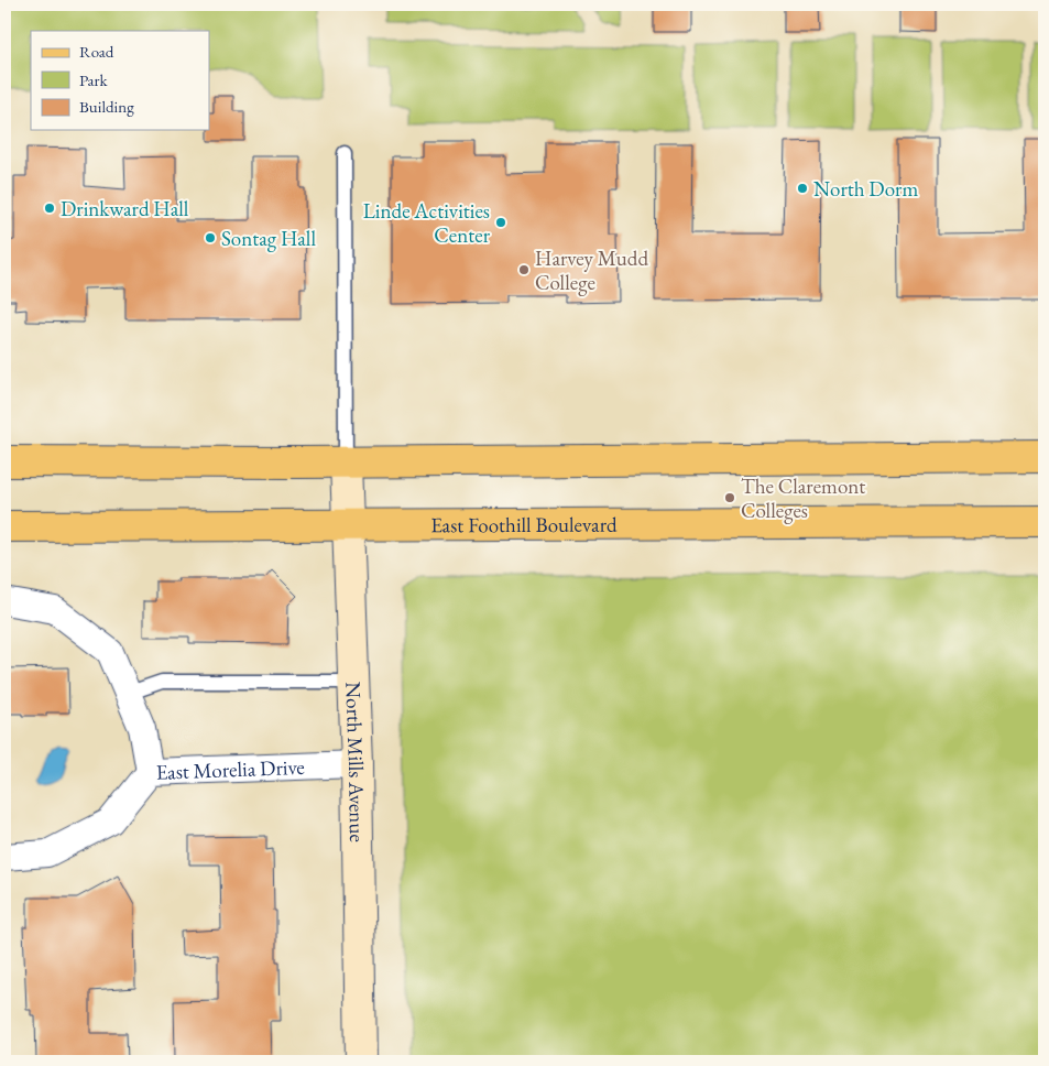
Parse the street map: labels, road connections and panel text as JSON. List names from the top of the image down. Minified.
{"streets":{"main road":["East Foothill Boulevard","North Mills Avenue"],"street":["East Morelia Drive"]},"crossings":[["East Foothill Boulevard","North Mills Avenue"],["North Mills Avenue","East Morelia Drive"]],"places":["North Dorm","Drinkward Hall","Linde Activities Center","Sontag Hall","Harvey Mudd College","The Claremont Colleges"],"legend":["Road","Park","Building"]}
